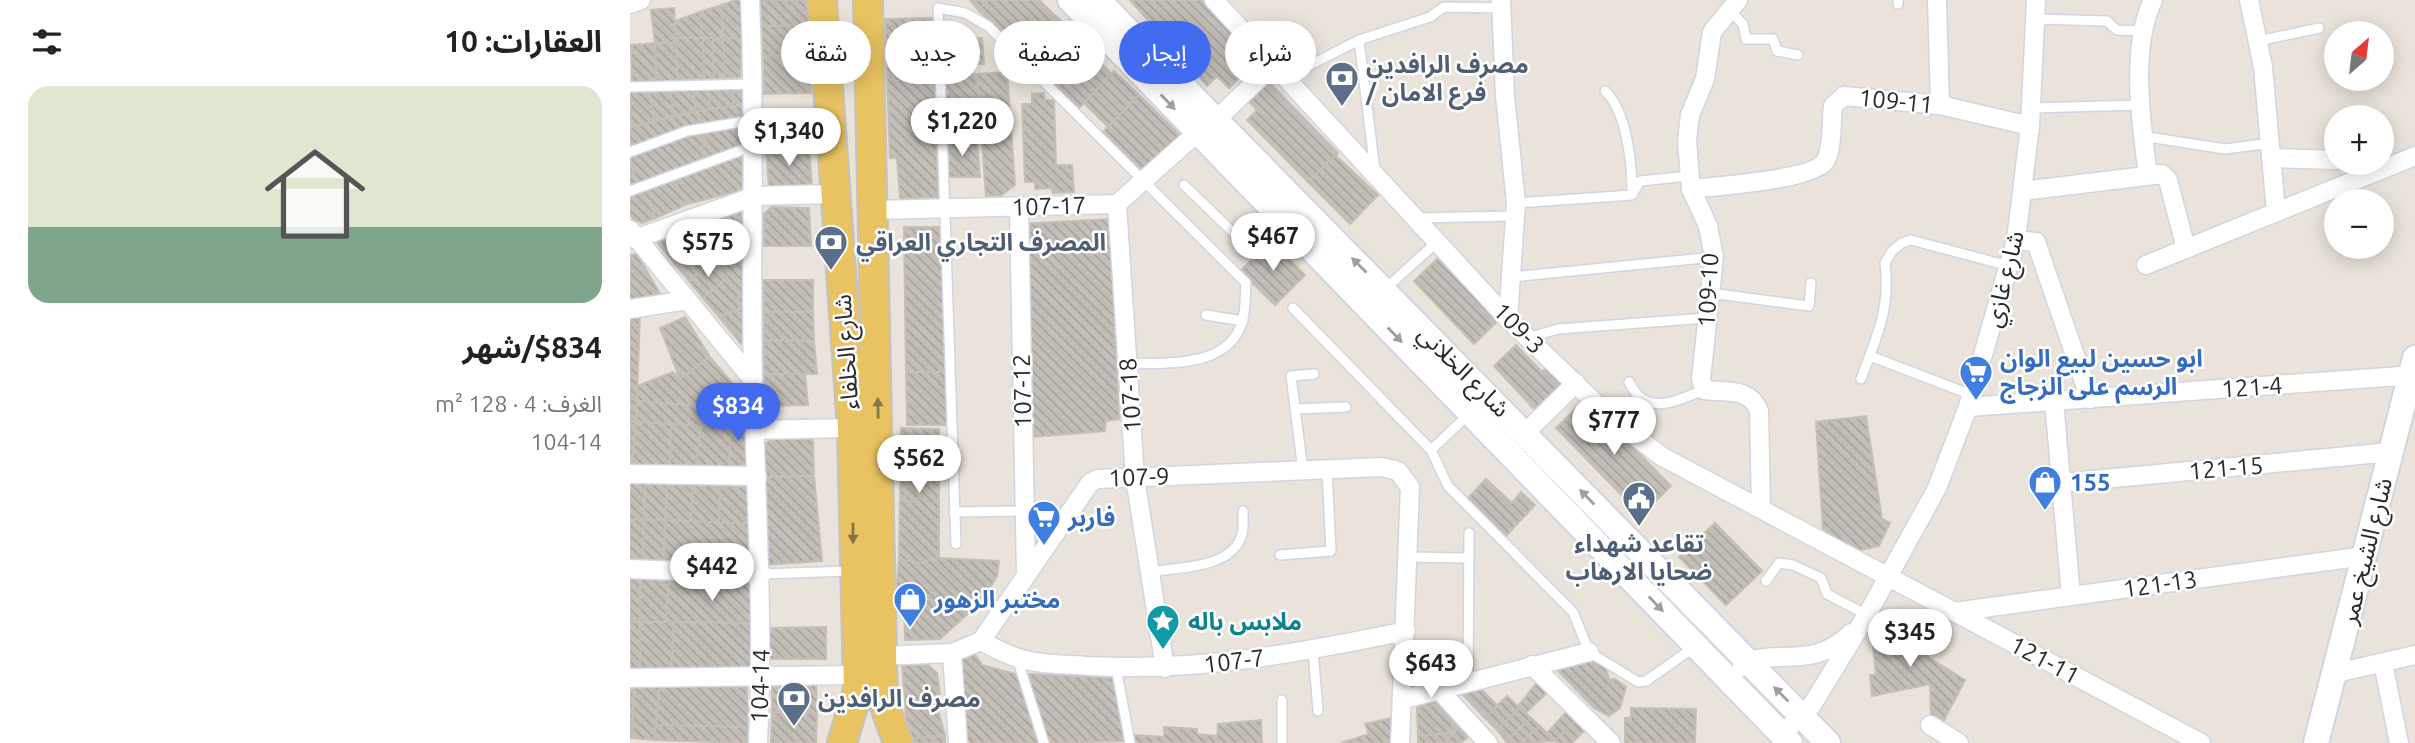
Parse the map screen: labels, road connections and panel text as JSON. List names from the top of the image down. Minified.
{"streets":{"main road":["شارع الخلفاء","شارع الخلاني","شارع الشيخ عمر"],"street":["109-11","107-17","شارع غازي","109-10","109-3","121-4","107-12","107-18","121-15","107-9","121-13","121-11","107-7","104-14"]},"crossings":[["109-11","شارع غازي"],["109-11","109-10"],["107-17","شارع الخلفاء"],["107-17","شارع الخلاني"],["107-17","107-12"],["107-17","107-18"],["شارع غازي","109-3"],["شارع غازي","شارع الخلاني"],["شارع غازي","121-4"],["شارع غازي","121-11"],["109-3","121-11"],["121-4","شارع الشيخ عمر"],["107-12","107-9"],["107-18","107-9"],["107-18","107-7"],["121-15","شارع الشيخ عمر"],["107-9","107-7"],["شارع الشيخ عمر","121-13"],["121-13","121-11"]],"places":{"bank":["مصرف الرافدين / فرع الامان","المصرف التجاري العراقي","مصرف الرافدين"],"supermarket":["ابو حسين لبيع الوان الرسم على الزجاج","فاربر"],"shop":["155","مختبر الزهور"],"public building":["تقاعد شهداء ضحايا الارهاب"],"place":["ملابس باله"]},"north":"top right","page":{"heading":"العقارات: 10","map_buttons":["+","−"],"chip":["شراء","إيجار","تصفية","جديد","شقة"],"list":[{"name":"$834/شهر","note":"الغرف: 4 · 128 m² · 104-14"}],"price":["$1,220","$1,340","$467","$575","$834","$777","$562","$442","$345","$643"]}}
